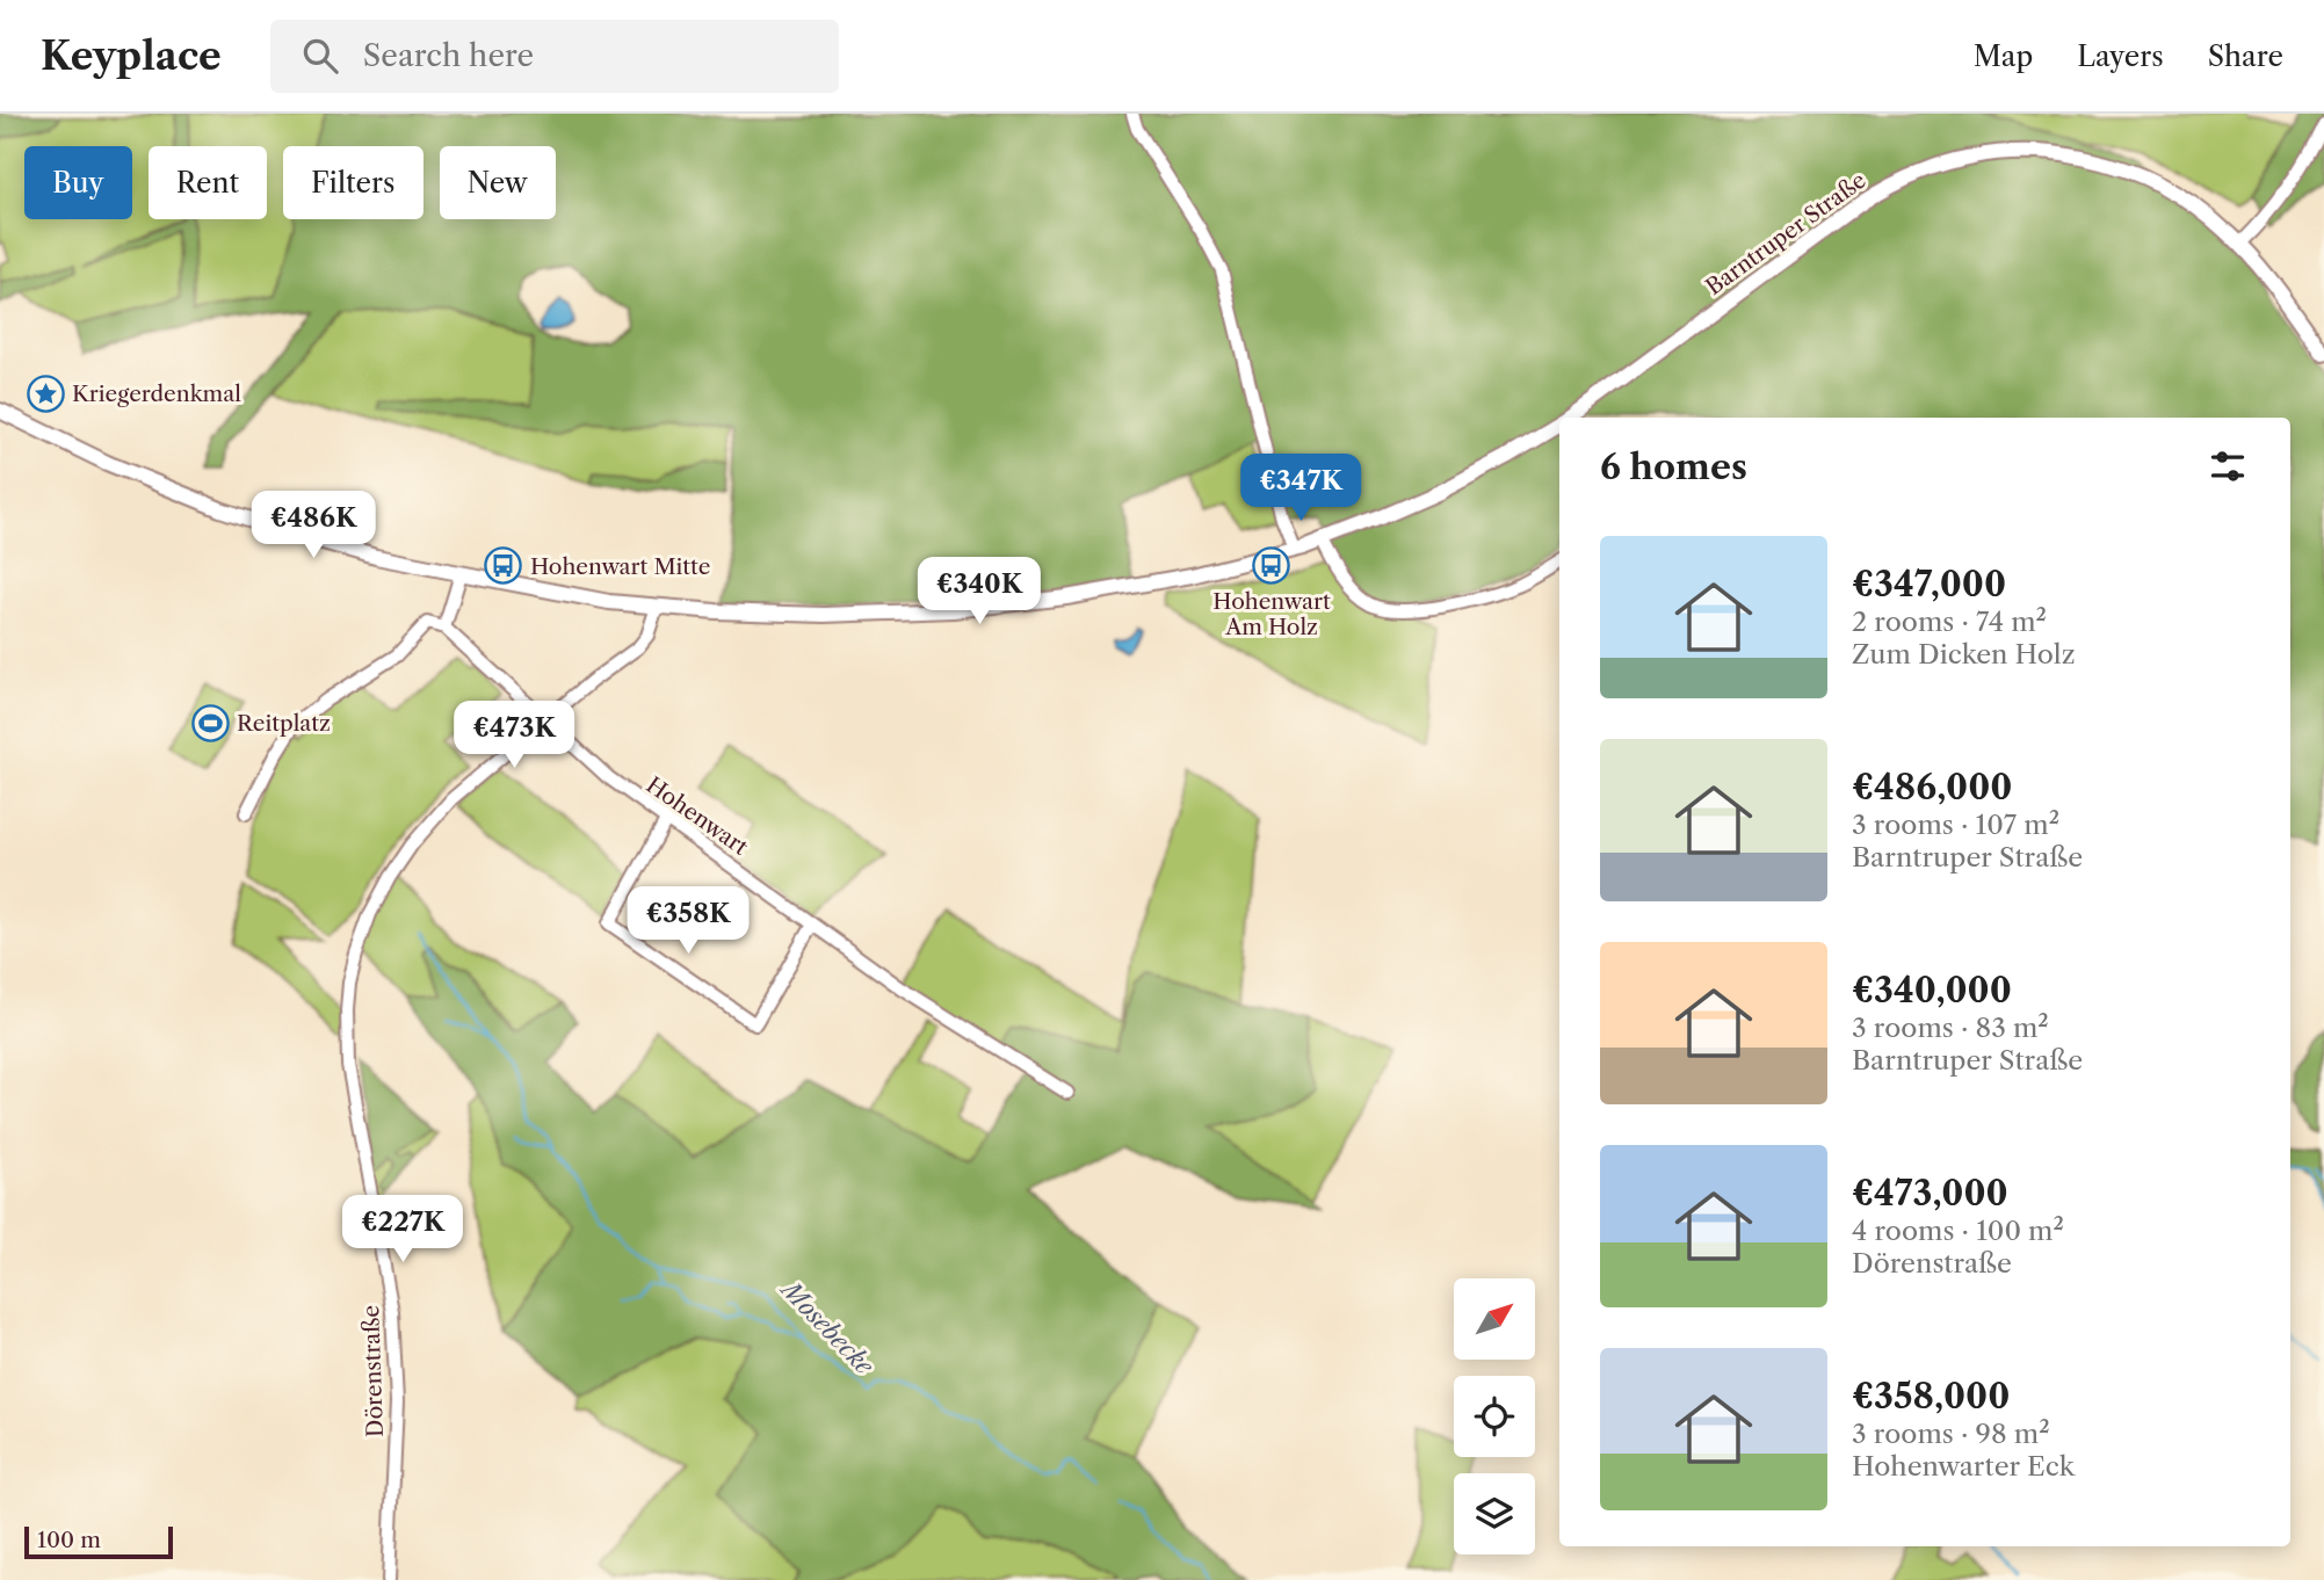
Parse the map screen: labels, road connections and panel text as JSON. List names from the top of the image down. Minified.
{"streets":{"main road":["Barntruper Straße"],"street":["Hohenwart","Dörenstraße"]},"crossings":[["Barntruper Straße","Dörenstraße"],["Hohenwart","Dörenstraße"]],"water":["Mosebecke"],"places":{"place":["Kriegerdenkmal"],"bus stop":["Hohenwart Am Holz","Hohenwart Mitte"],"sports":["Reitplatz"]},"scale_bar":"100 m","north":"top right","page":{"header":"Keyplace","search":"Search here","nav":["Map","Layers","Share"],"chip":["Buy","Rent","Filters","New"],"heading":"6 homes","price":["€347K","€486K","€340K","€473K","€358K","€227K"],"list":[{"name":"€347,000","note":"2 rooms · 74 m² · Zum Dicken Holz"},{"name":"€486,000","note":"3 rooms · 107 m² · Barntruper Straße"},{"name":"€340,000","note":"3 rooms · 83 m² · Barntruper Straße"},{"name":"€473,000","note":"4 rooms · 100 m² · Dörenstraße"},{"name":"€358,000","note":"3 rooms · 98 m² · Hohenwarter Eck"}],"scale":"100 m"}}
